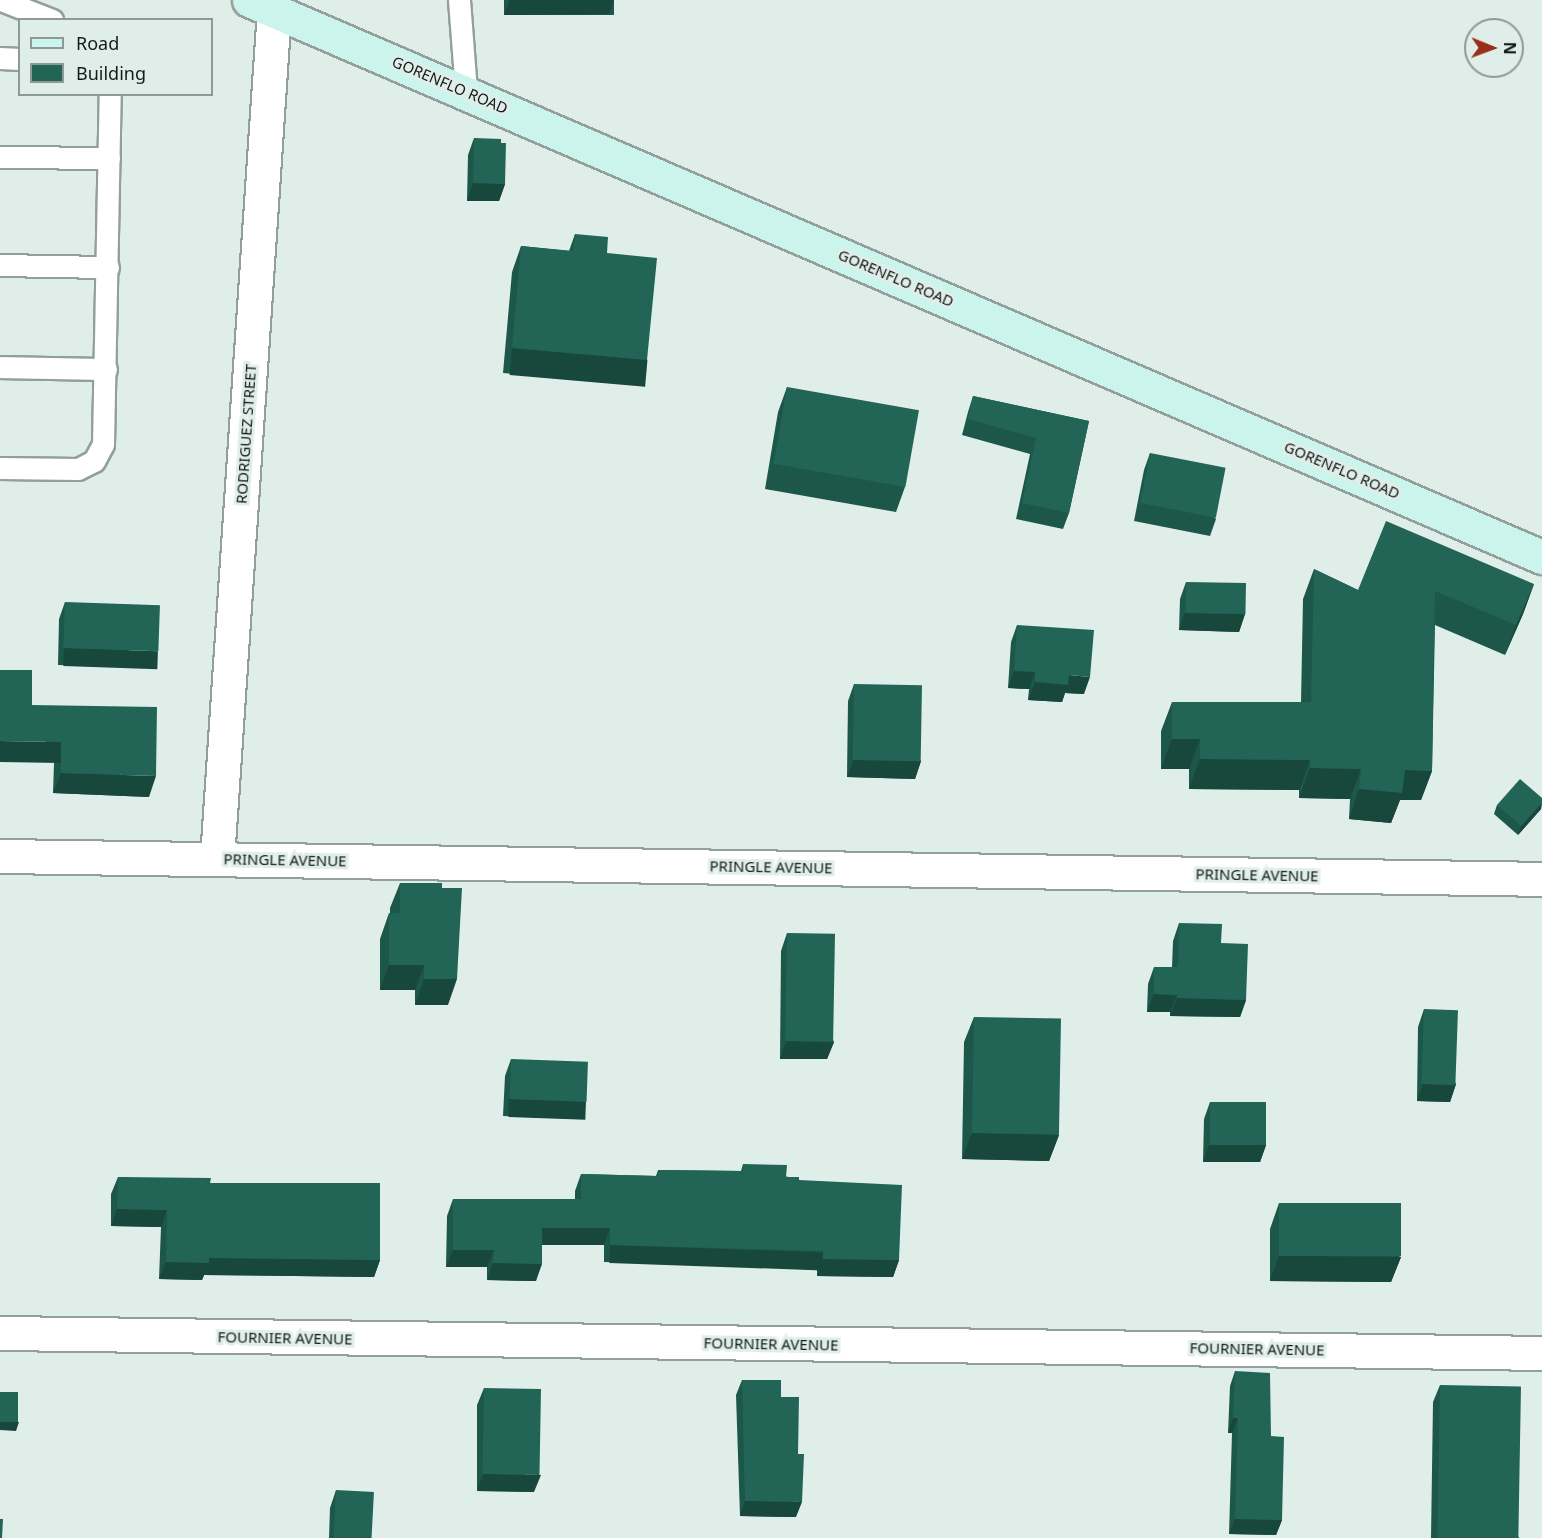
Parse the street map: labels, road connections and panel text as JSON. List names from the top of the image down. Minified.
{"streets":{"main road":["GORENFLO ROAD"],"street":["RODRIGUEZ STREET","PRINGLE AVENUE","FOURNIER AVENUE"]},"crossings":[["GORENFLO ROAD","RODRIGUEZ STREET"],["RODRIGUEZ STREET","PRINGLE AVENUE"]],"legend":["Road","Building"],"north":"right"}
